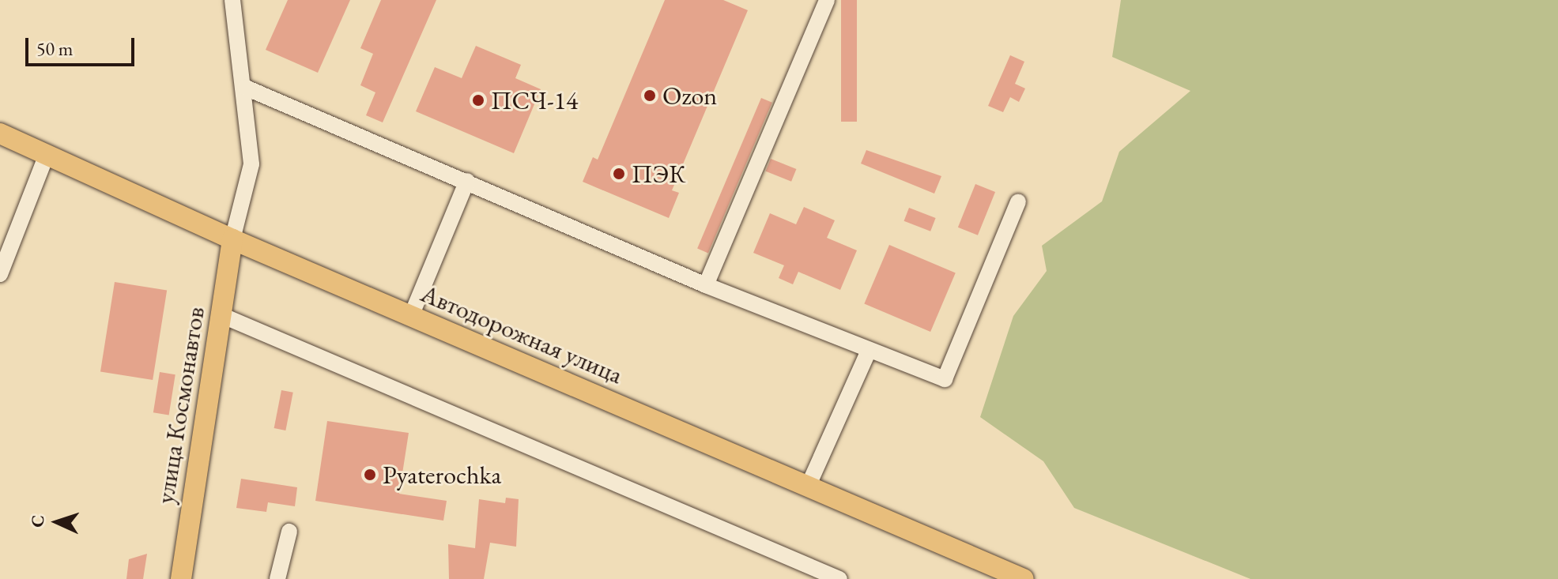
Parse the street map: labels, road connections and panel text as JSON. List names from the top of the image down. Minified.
{"streets":{"main road":["Автодорожная улица","улица Космонавтов"]},"crossings":[["Автодорожная улица","улица Космонавтов"]],"places":["Ozon","ПСЧ-14","ПЭК","Pyaterochka"],"scale_bar":"50 m","north":"left"}
